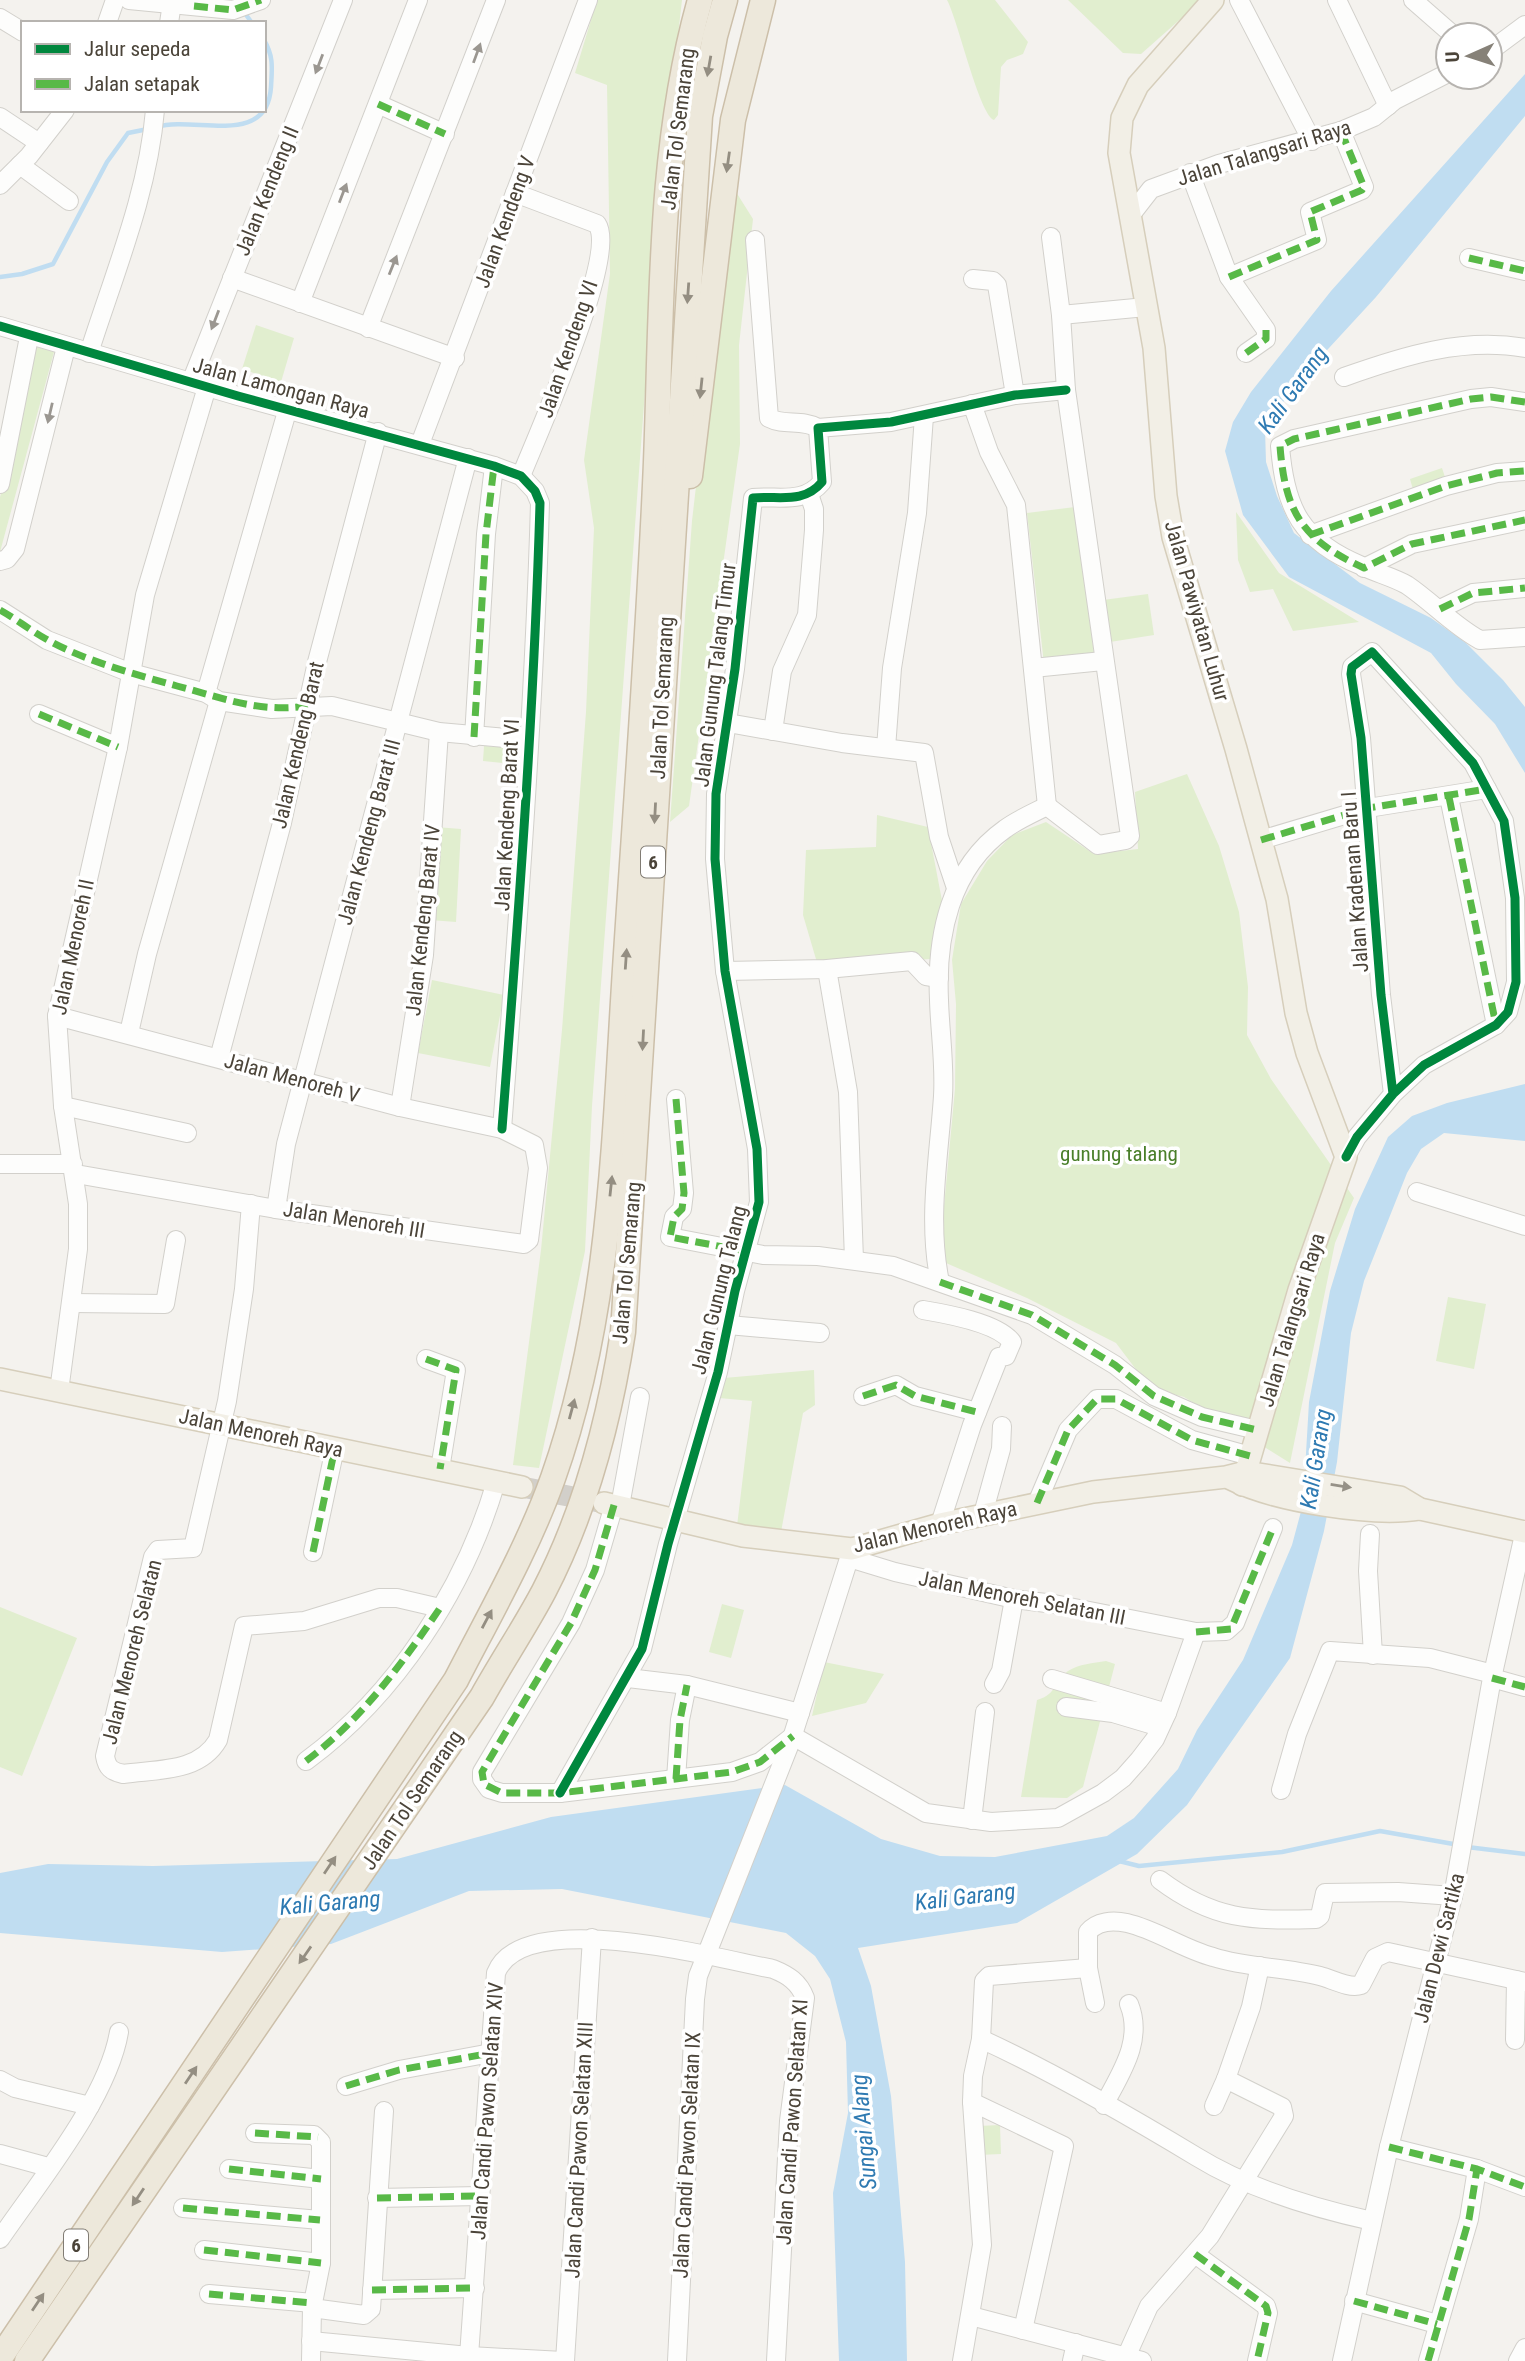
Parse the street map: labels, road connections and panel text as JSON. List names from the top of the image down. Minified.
{"streets":{"highway":["Jalan Tol Semarang","6"],"main road":["Jalan Talangsari Raya","Jalan Pawiyatan Luhur","Jalan Menoreh Raya"],"street":["Jalan Kendeng II","Jalan Kendeng V","Jalan Kendeng VI","Jalan Lamongan Raya","Jalan Gunung Talang Timur","Jalan Kendeng Barat","Jalan Kendeng Barat VI","Jalan Kendeng Barat III","Jalan Kradenan Baru I","Jalan Kendeng Barat IV","Jalan Menoreh II","Jalan Menoreh V","Jalan Menoreh III","Jalan Gunung Talang","Jalan Menoreh Selatan III","Jalan Menoreh Selatan","Jalan Dewi Sartika","Jalan Candi Pawon Selatan XIV","Jalan Candi Pawon Selatan XI","Jalan Candi Pawon Selatan XIII","Jalan Candi Pawon Selatan IX"]},"crossings":[["Jalan Talangsari Raya","Jalan Pawiyatan Luhur"],["Jalan Talangsari Raya","Jalan Menoreh Raya"],["Jalan Kendeng II","Jalan Lamongan Raya"],["Jalan Kendeng II","Jalan Menoreh II"],["Jalan Kendeng V","Jalan Kendeng VI"],["Jalan Kendeng V","Jalan Lamongan Raya"],["Jalan Kendeng VI","Jalan Lamongan Raya"],["Jalan Kendeng VI","Jalan Kendeng Barat VI"],["Jalan Lamongan Raya","Jalan Kendeng Barat"],["Jalan Lamongan Raya","Jalan Kendeng Barat VI"],["Jalan Lamongan Raya","Jalan Kendeng Barat III"],["Jalan Gunung Talang Timur","Jalan Gunung Talang"],["Jalan Kendeng Barat","Jalan Menoreh V"],["Jalan Kendeng Barat VI","Jalan Menoreh V"],["Jalan Kendeng Barat III","Jalan Menoreh V"],["Jalan Kendeng Barat III","Jalan Menoreh III"],["Jalan Kendeng Barat IV","Jalan Menoreh V"],["Jalan Menoreh II","Jalan Menoreh V"],["Jalan Menoreh II","Jalan Menoreh III"],["Jalan Menoreh II","Jalan Menoreh Raya"],["Jalan Menoreh V","Jalan Menoreh III"],["Jalan Gunung Talang","Jalan Menoreh Raya"],["Jalan Menoreh Raya","Jalan Menoreh Selatan III"],["Jalan Menoreh Raya","Jalan Menoreh Selatan"],["Jalan Menoreh Raya","Jalan Dewi Sartika"],["Jalan Menoreh Raya","Jalan Candi Pawon Selatan IX"],["Jalan Menoreh Selatan III","Jalan Candi Pawon Selatan IX"],["Jalan Candi Pawon Selatan XIV","Jalan Candi Pawon Selatan XI"],["Jalan Candi Pawon Selatan XIV","Jalan Candi Pawon Selatan XIII"],["Jalan Candi Pawon Selatan XI","Jalan Candi Pawon Selatan XIII"],["Jalan Candi Pawon Selatan XI","Jalan Candi Pawon Selatan IX"]],"water":["Kali Garang","Sungai Alang"],"parks":["gunung talang"],"legend":["Jalur sepeda","Jalan setapak"],"north":"left"}
